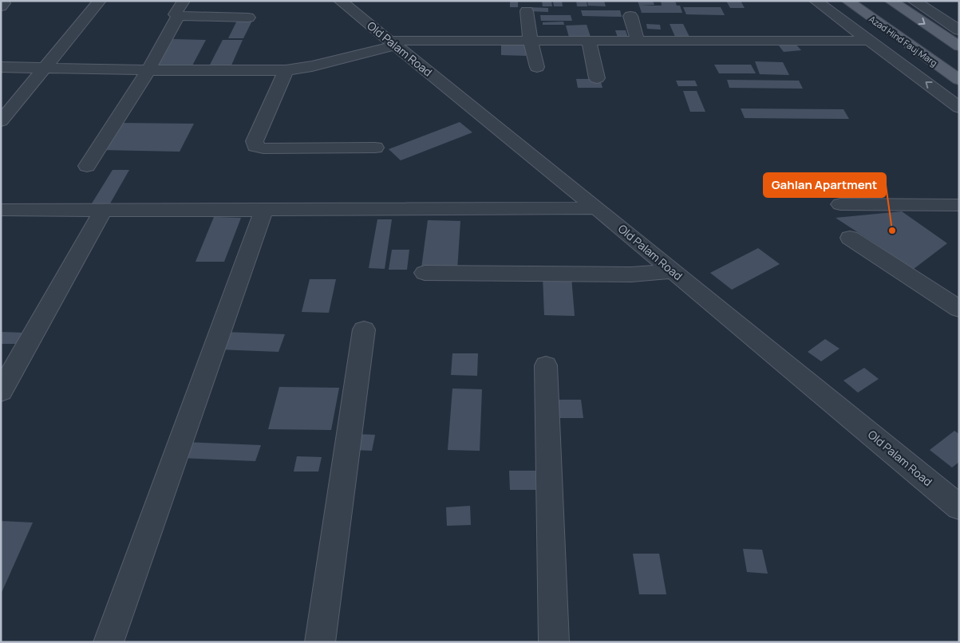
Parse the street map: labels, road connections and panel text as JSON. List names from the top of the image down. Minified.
{"streets":{"main road":["Azad Hind Fauj Marg"],"street":["Old Palam Road"]},"places":["Gahlan Apartment"]}
